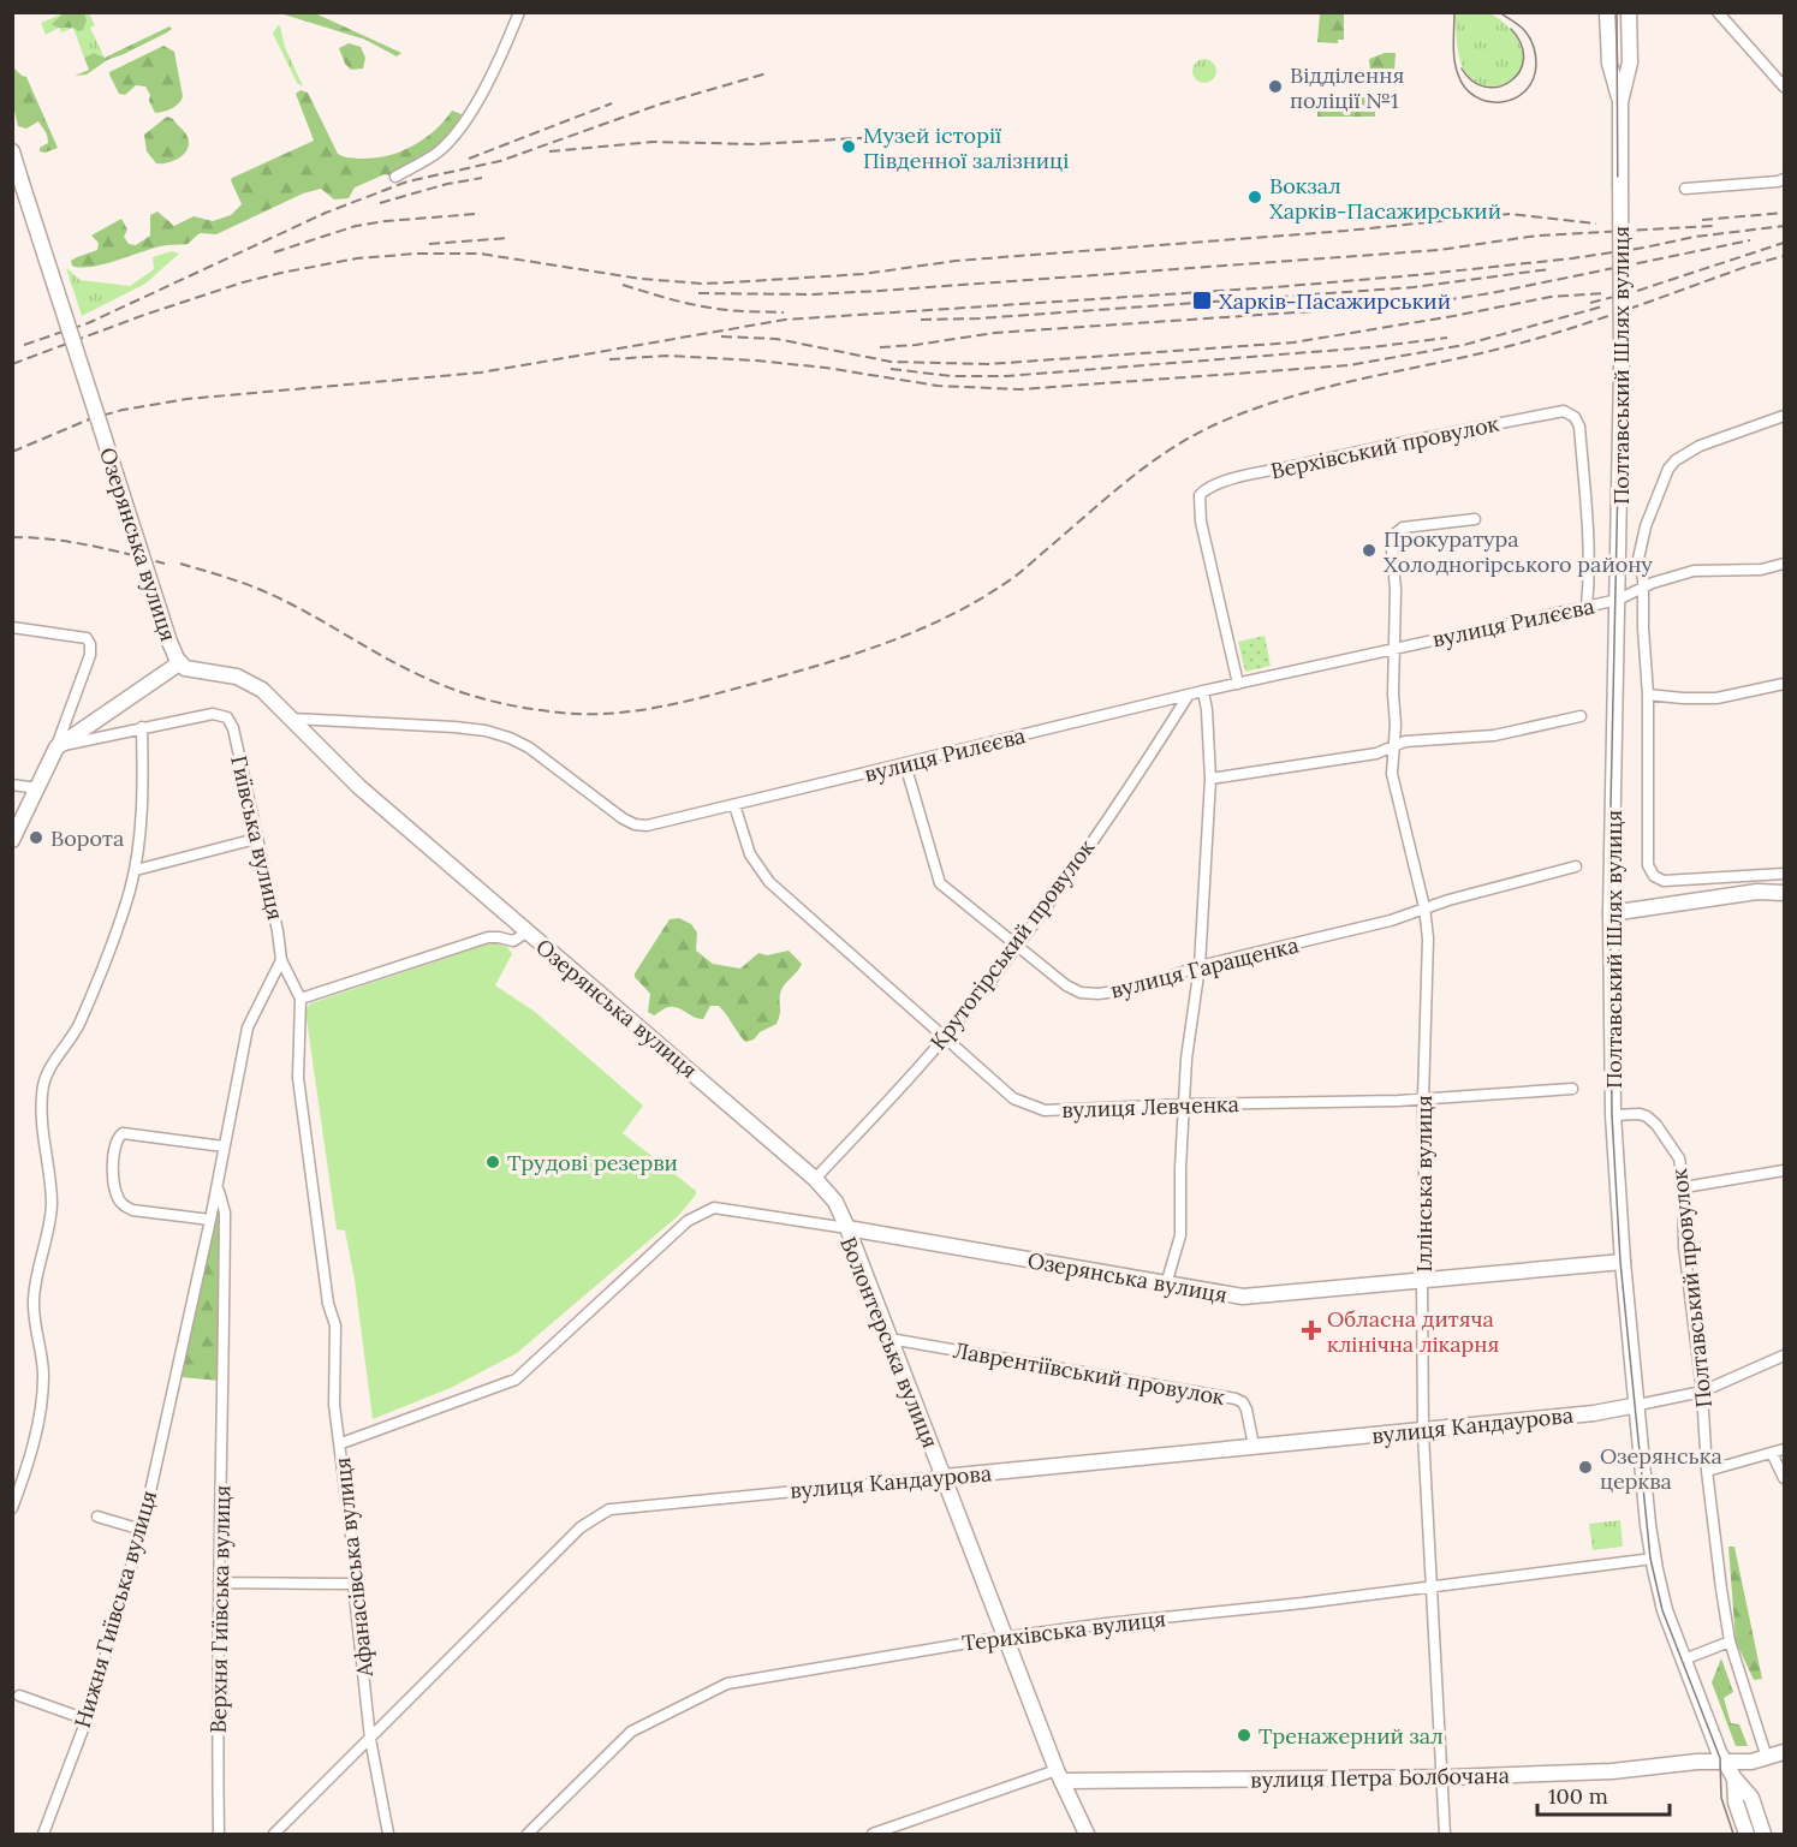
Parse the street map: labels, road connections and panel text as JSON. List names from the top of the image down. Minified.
{"streets":{"main road":["Полтавський Шлях вулиця","Озерянська вулиця","Волонтерська вулиця","вулиця Кандаурова","вулиця Петра Болбочана"],"street":["Верхівський провулок","вулиця Рилєєва","Гиївська вулиця","Крутогірський провулок","вулиця Гаращенка","вулиця Левченка","Іллінська вулиця","Полтавський провулок","Лаврентіївський провулок","Афанасівська вулиця","Нижня Гиївська вулиця","Верхня Гиївська вулиця","Терихівська вулиця"]},"crossings":[["Полтавський Шлях вулиця","Озерянська вулиця"],["Полтавський Шлях вулиця","вулиця Рилєєва"],["Полтавський Шлях вулиця","Полтавський провулок"],["Полтавський Шлях вулиця","вулиця Кандаурова"],["Полтавський Шлях вулиця","Терихівська вулиця"],["Полтавський Шлях вулиця","вулиця Петра Болбочана"],["Верхівський провулок","вулиця Рилєєва"],["Озерянська вулиця","вулиця Рилєєва"],["Озерянська вулиця","Крутогірський провулок"],["Озерянська вулиця","Іллінська вулиця"],["Озерянська вулиця","Волонтерська вулиця"],["вулиця Рилєєва","Крутогірський провулок"],["вулиця Рилєєва","вулиця Гаращенка"],["вулиця Рилєєва","вулиця Левченка"],["вулиця Рилєєва","Іллінська вулиця"],["Гиївська вулиця","Афанасівська вулиця"],["Крутогірський провулок","вулиця Гаращенка"],["Крутогірський провулок","вулиця Левченка"],["вулиця Гаращенка","Іллінська вулиця"],["вулиця Левченка","Іллінська вулиця"],["Іллінська вулиця","вулиця Кандаурова"],["Іллінська вулиця","Терихівська вулиця"],["Іллінська вулиця","вулиця Петра Болбочана"],["Полтавський провулок","вулиця Петра Болбочана"],["Волонтерська вулиця","Лаврентіївський провулок"],["Волонтерська вулиця","вулиця Кандаурова"],["Волонтерська вулиця","Афанасівська вулиця"],["Волонтерська вулиця","Терихівська вулиця"],["Волонтерська вулиця","вулиця Петра Болбочана"],["Лаврентіївський провулок","вулиця Кандаурова"],["вулиця Кандаурова","Афанасівська вулиця"]],"places":{"other":["Відділення поліції №1","Музей історії Південної залізниці","Вокзал Харків-Пасажирський","Прокуратура Холодногірського району","Ворота","Трудові резерви","Озерянська церква","Тренажерний зал"],"transit":["Харків-Пасажирський"],"health":["Обласна дитяча клінічна лікарня"]},"scale_bar":"100 m"}
